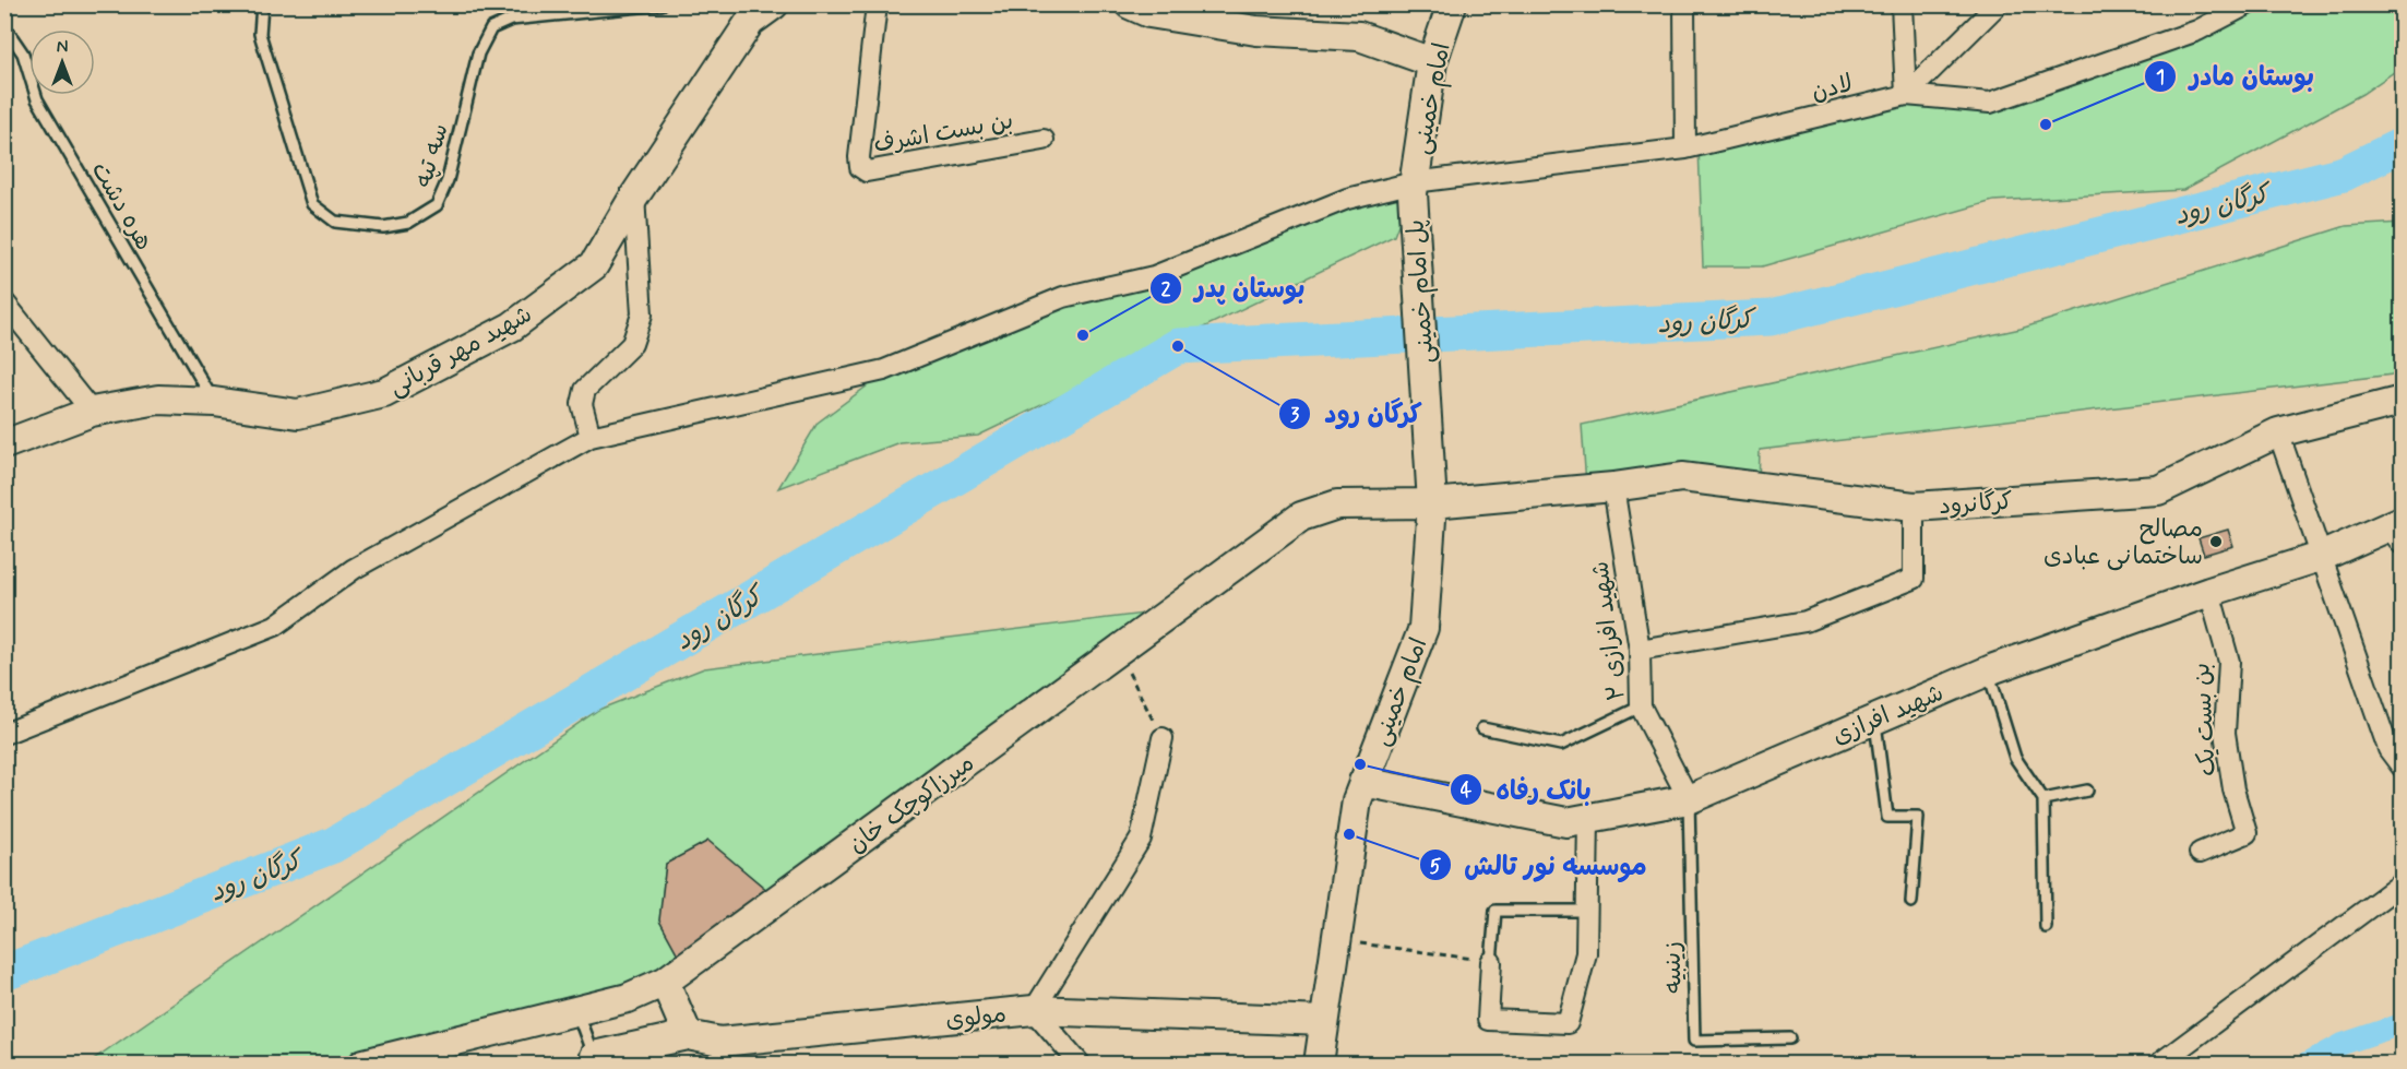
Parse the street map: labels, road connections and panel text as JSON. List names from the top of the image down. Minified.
{"streets":{"street":["لادن","امام خمینی","بن بست اشرف","پل امام خمینی","شهید مهر قربانی","کرگانرود","شهید افرازی ۲","شهید افرازی","بن بست یک","میرزاکوچک خان","مولوی"],"lane":["سه تپه","هره دشت","زینبیه"]},"crossings":[["لادن","امام خمینی"],["لادن","پل امام خمینی"],["امام خمینی","پل امام خمینی"],["امام خمینی","کرگانرود"],["امام خمینی","شهید افرازی"],["امام خمینی","میرزاکوچک خان"],["امام خمینی","مولوی"],["هره دشت","شهید مهر قربانی"],["کرگانرود","شهید افرازی ۲"],["کرگانرود","میرزاکوچک خان"],["شهید افرازی ۲","شهید افرازی"],["شهید افرازی ۲","زینبیه"],["شهید افرازی","بن بست یک"],["شهید افرازی","زینبیه"]],"water":["کرگان رود"],"places":["بوستان مادر","بوستان پدر","کرگان رود","مصالح ساختمانی عبادی","بانک رفاه","موسسه نور تالش"],"north":"top"}
